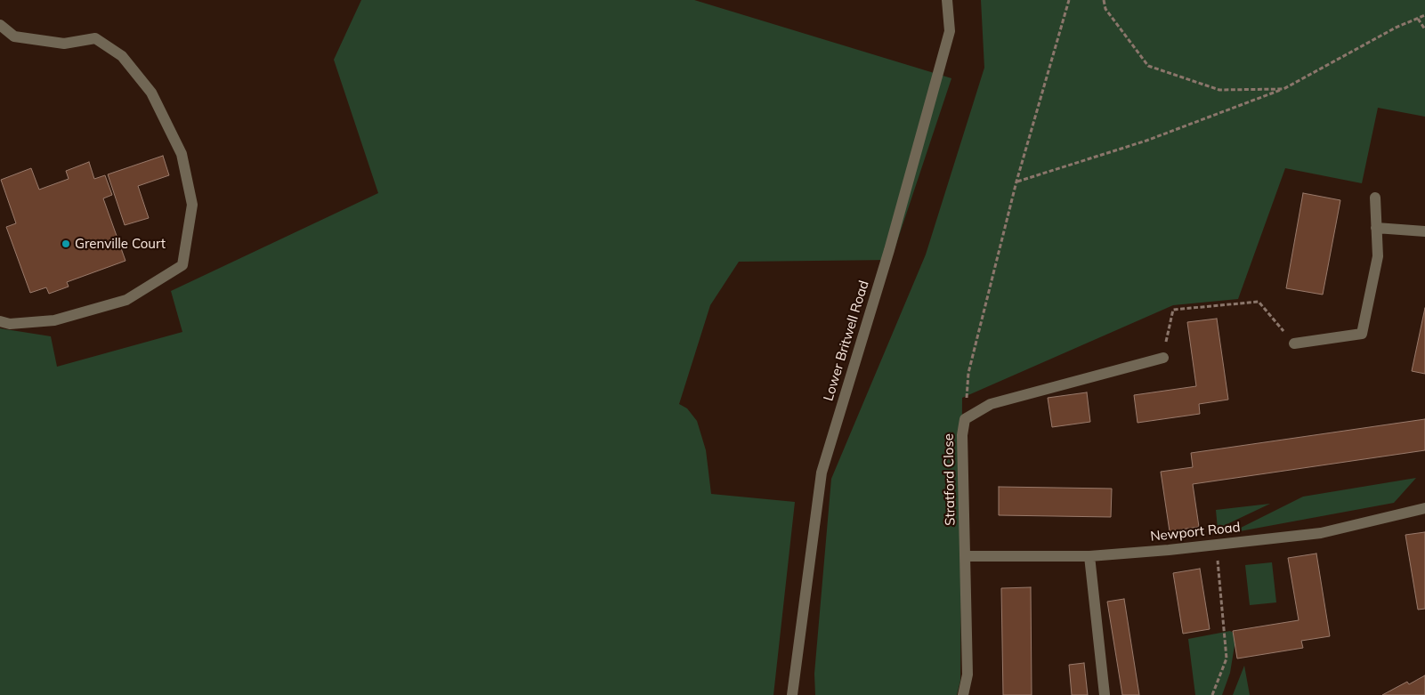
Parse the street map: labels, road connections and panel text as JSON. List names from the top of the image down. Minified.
{"streets":{"street":["Lower Britwell Road","Stratford Close","Newport Road"]},"crossings":[["Stratford Close","Newport Road"]],"places":["Grenville Court"]}
